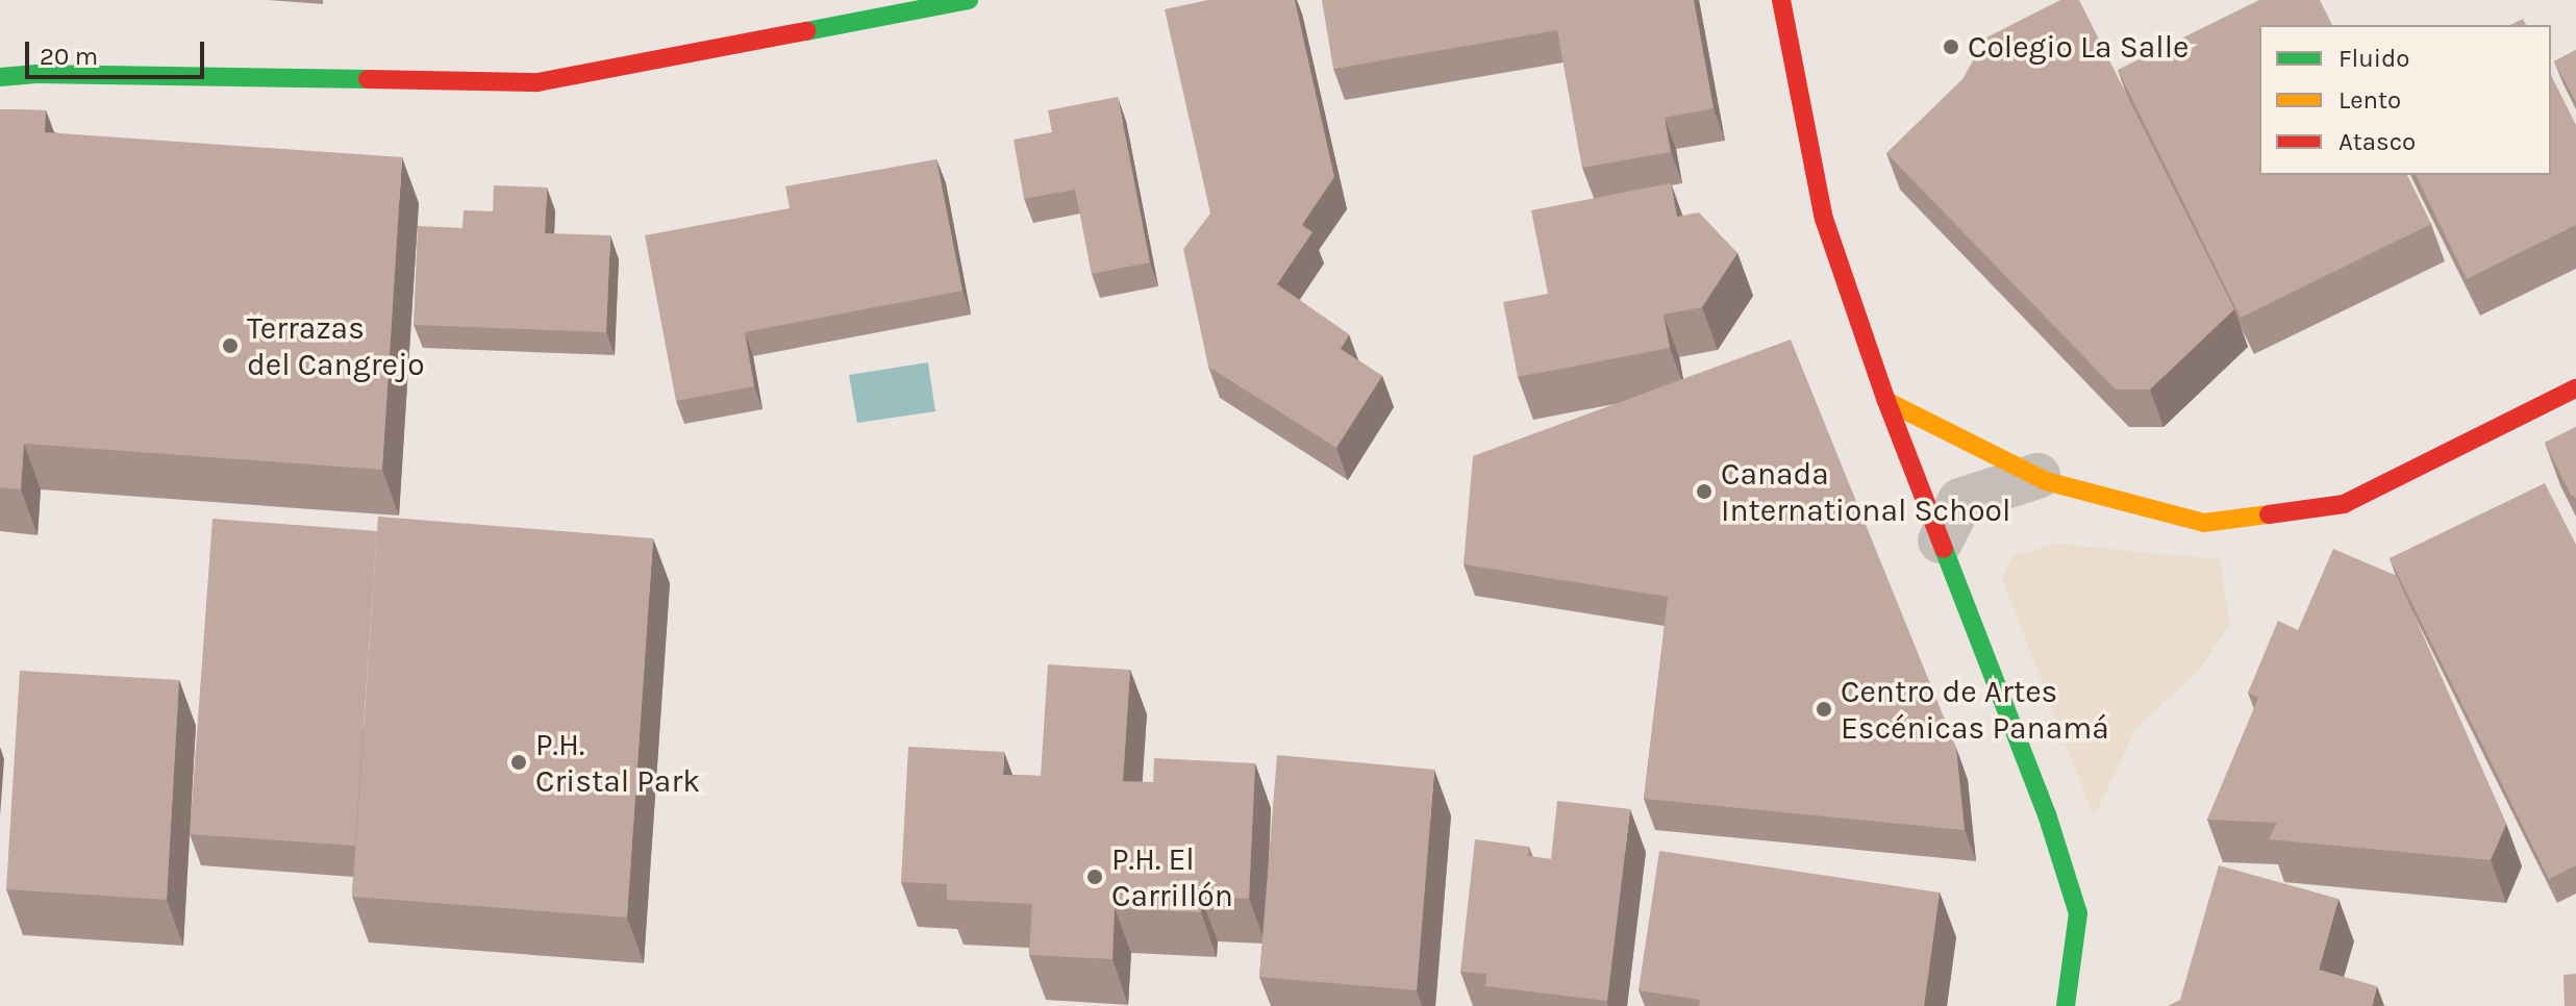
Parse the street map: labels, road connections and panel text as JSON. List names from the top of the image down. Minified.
{"places":["Colegio La Salle","Terrazas del Cangrejo","Canada International School","Centro de Artes Escénicas Panamá","P.H. Cristal Park","P.H. El Carrillón"],"legend":["Fluido","Lento","Atasco"],"scale_bar":"20 m"}
